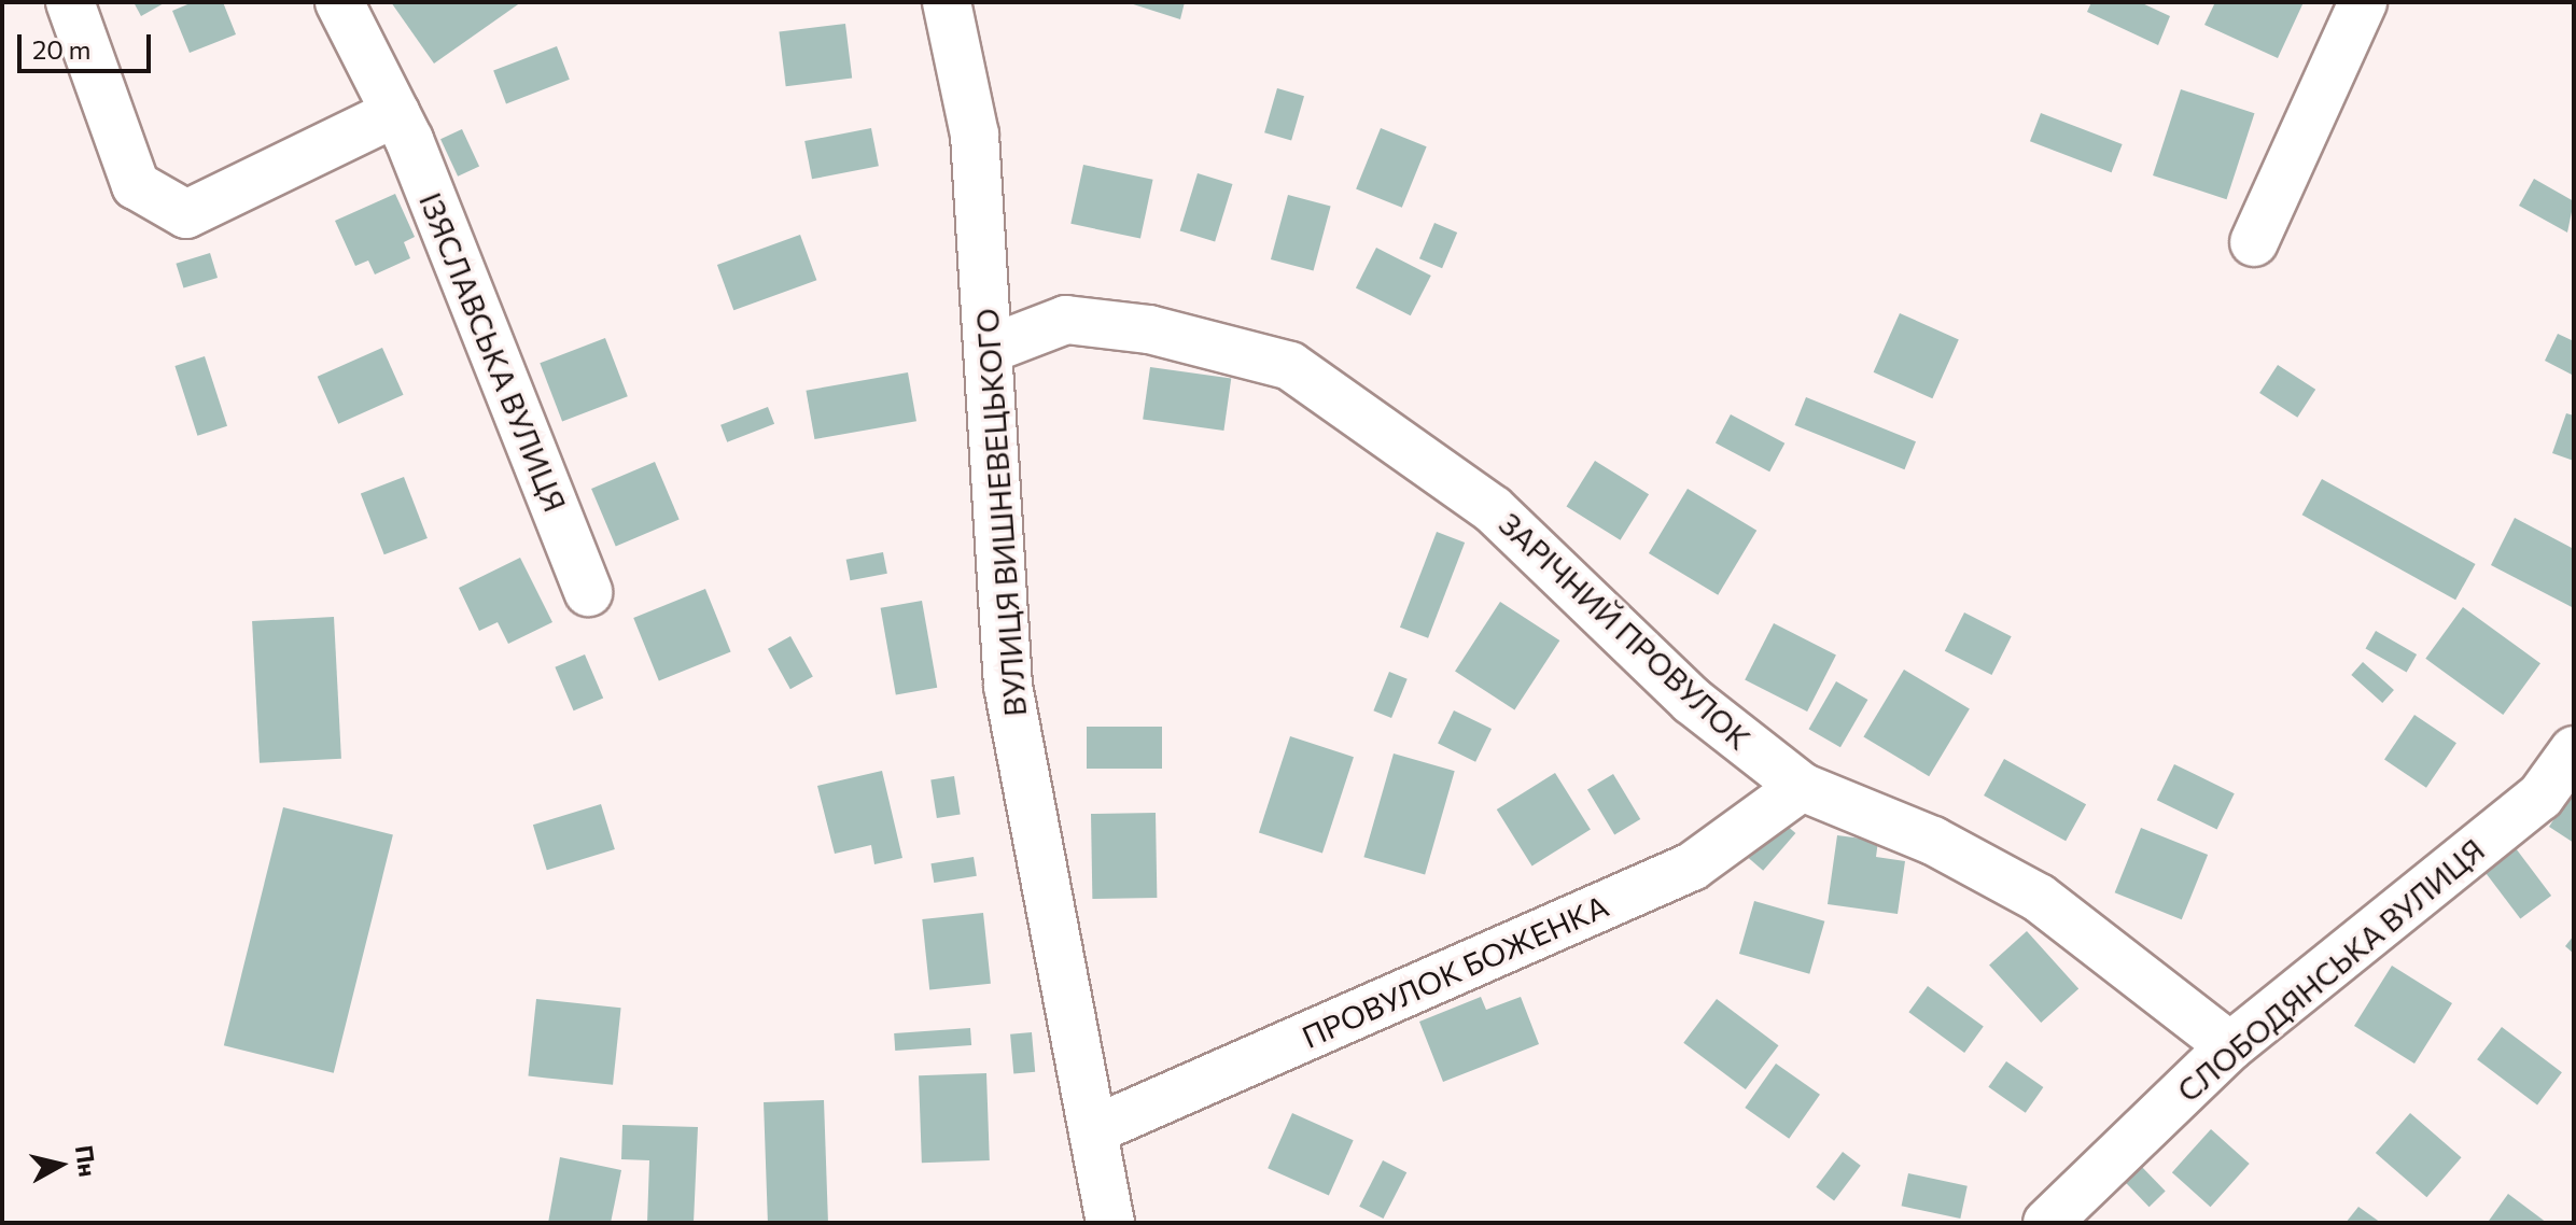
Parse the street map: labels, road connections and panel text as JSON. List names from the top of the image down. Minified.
{"streets":{"street":["ІЗЯСЛАВСЬКА ВУЛИЦЯ","ВУЛИЦЯ ВИШНЕВЕЦЬКОГО","ЗАРІЧНИЙ ПРОВУЛОК","СЛОБОДЯНСЬКА ВУЛИЦЯ","ПРОВУЛОК БОЖЕНКА"]},"crossings":[["ВУЛИЦЯ ВИШНЕВЕЦЬКОГО","ЗАРІЧНИЙ ПРОВУЛОК"],["ВУЛИЦЯ ВИШНЕВЕЦЬКОГО","ПРОВУЛОК БОЖЕНКА"],["ЗАРІЧНИЙ ПРОВУЛОК","СЛОБОДЯНСЬКА ВУЛИЦЯ"],["ЗАРІЧНИЙ ПРОВУЛОК","ПРОВУЛОК БОЖЕНКА"]],"scale_bar":"20 m","north":"right"}
